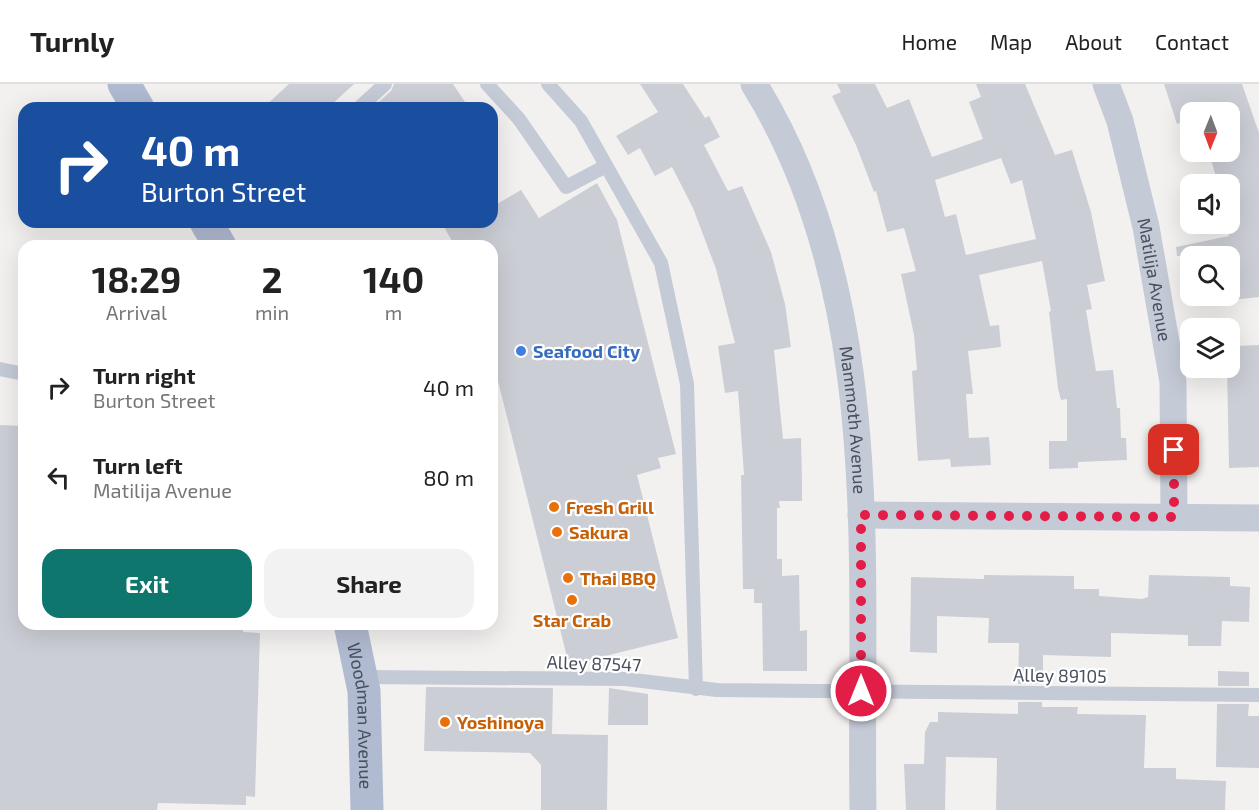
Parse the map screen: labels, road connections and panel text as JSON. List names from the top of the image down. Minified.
{"streets":{"main road":["Woodman Avenue"],"street":["Matilija Avenue","Mammoth Avenue"],"lane":["Alley 87547","Alley 89105"]},"crossings":[["Mammoth Avenue","Alley 87547"],["Mammoth Avenue","Alley 89105"],["Alley 87547","Alley 89105"],["Alley 87547","Woodman Avenue"]],"places":["Seafood City","Fresh Grill","Sakura","Thai BBQ","Star Crab","Yoshinoya"],"north":"bottom","page":{"header":"Turnly","nav":["Home","Map","About","Contact"],"turn":["40 m","Burton Street"],"eta":["18:29","Arrival","2","min","140","m"],"list":[{"name":"Turn right","note":"Burton Street","value":"40 m"},{"name":"Turn left","note":"Matilija Avenue","value":"80 m"}],"buttons":["Exit","Share"]}}
